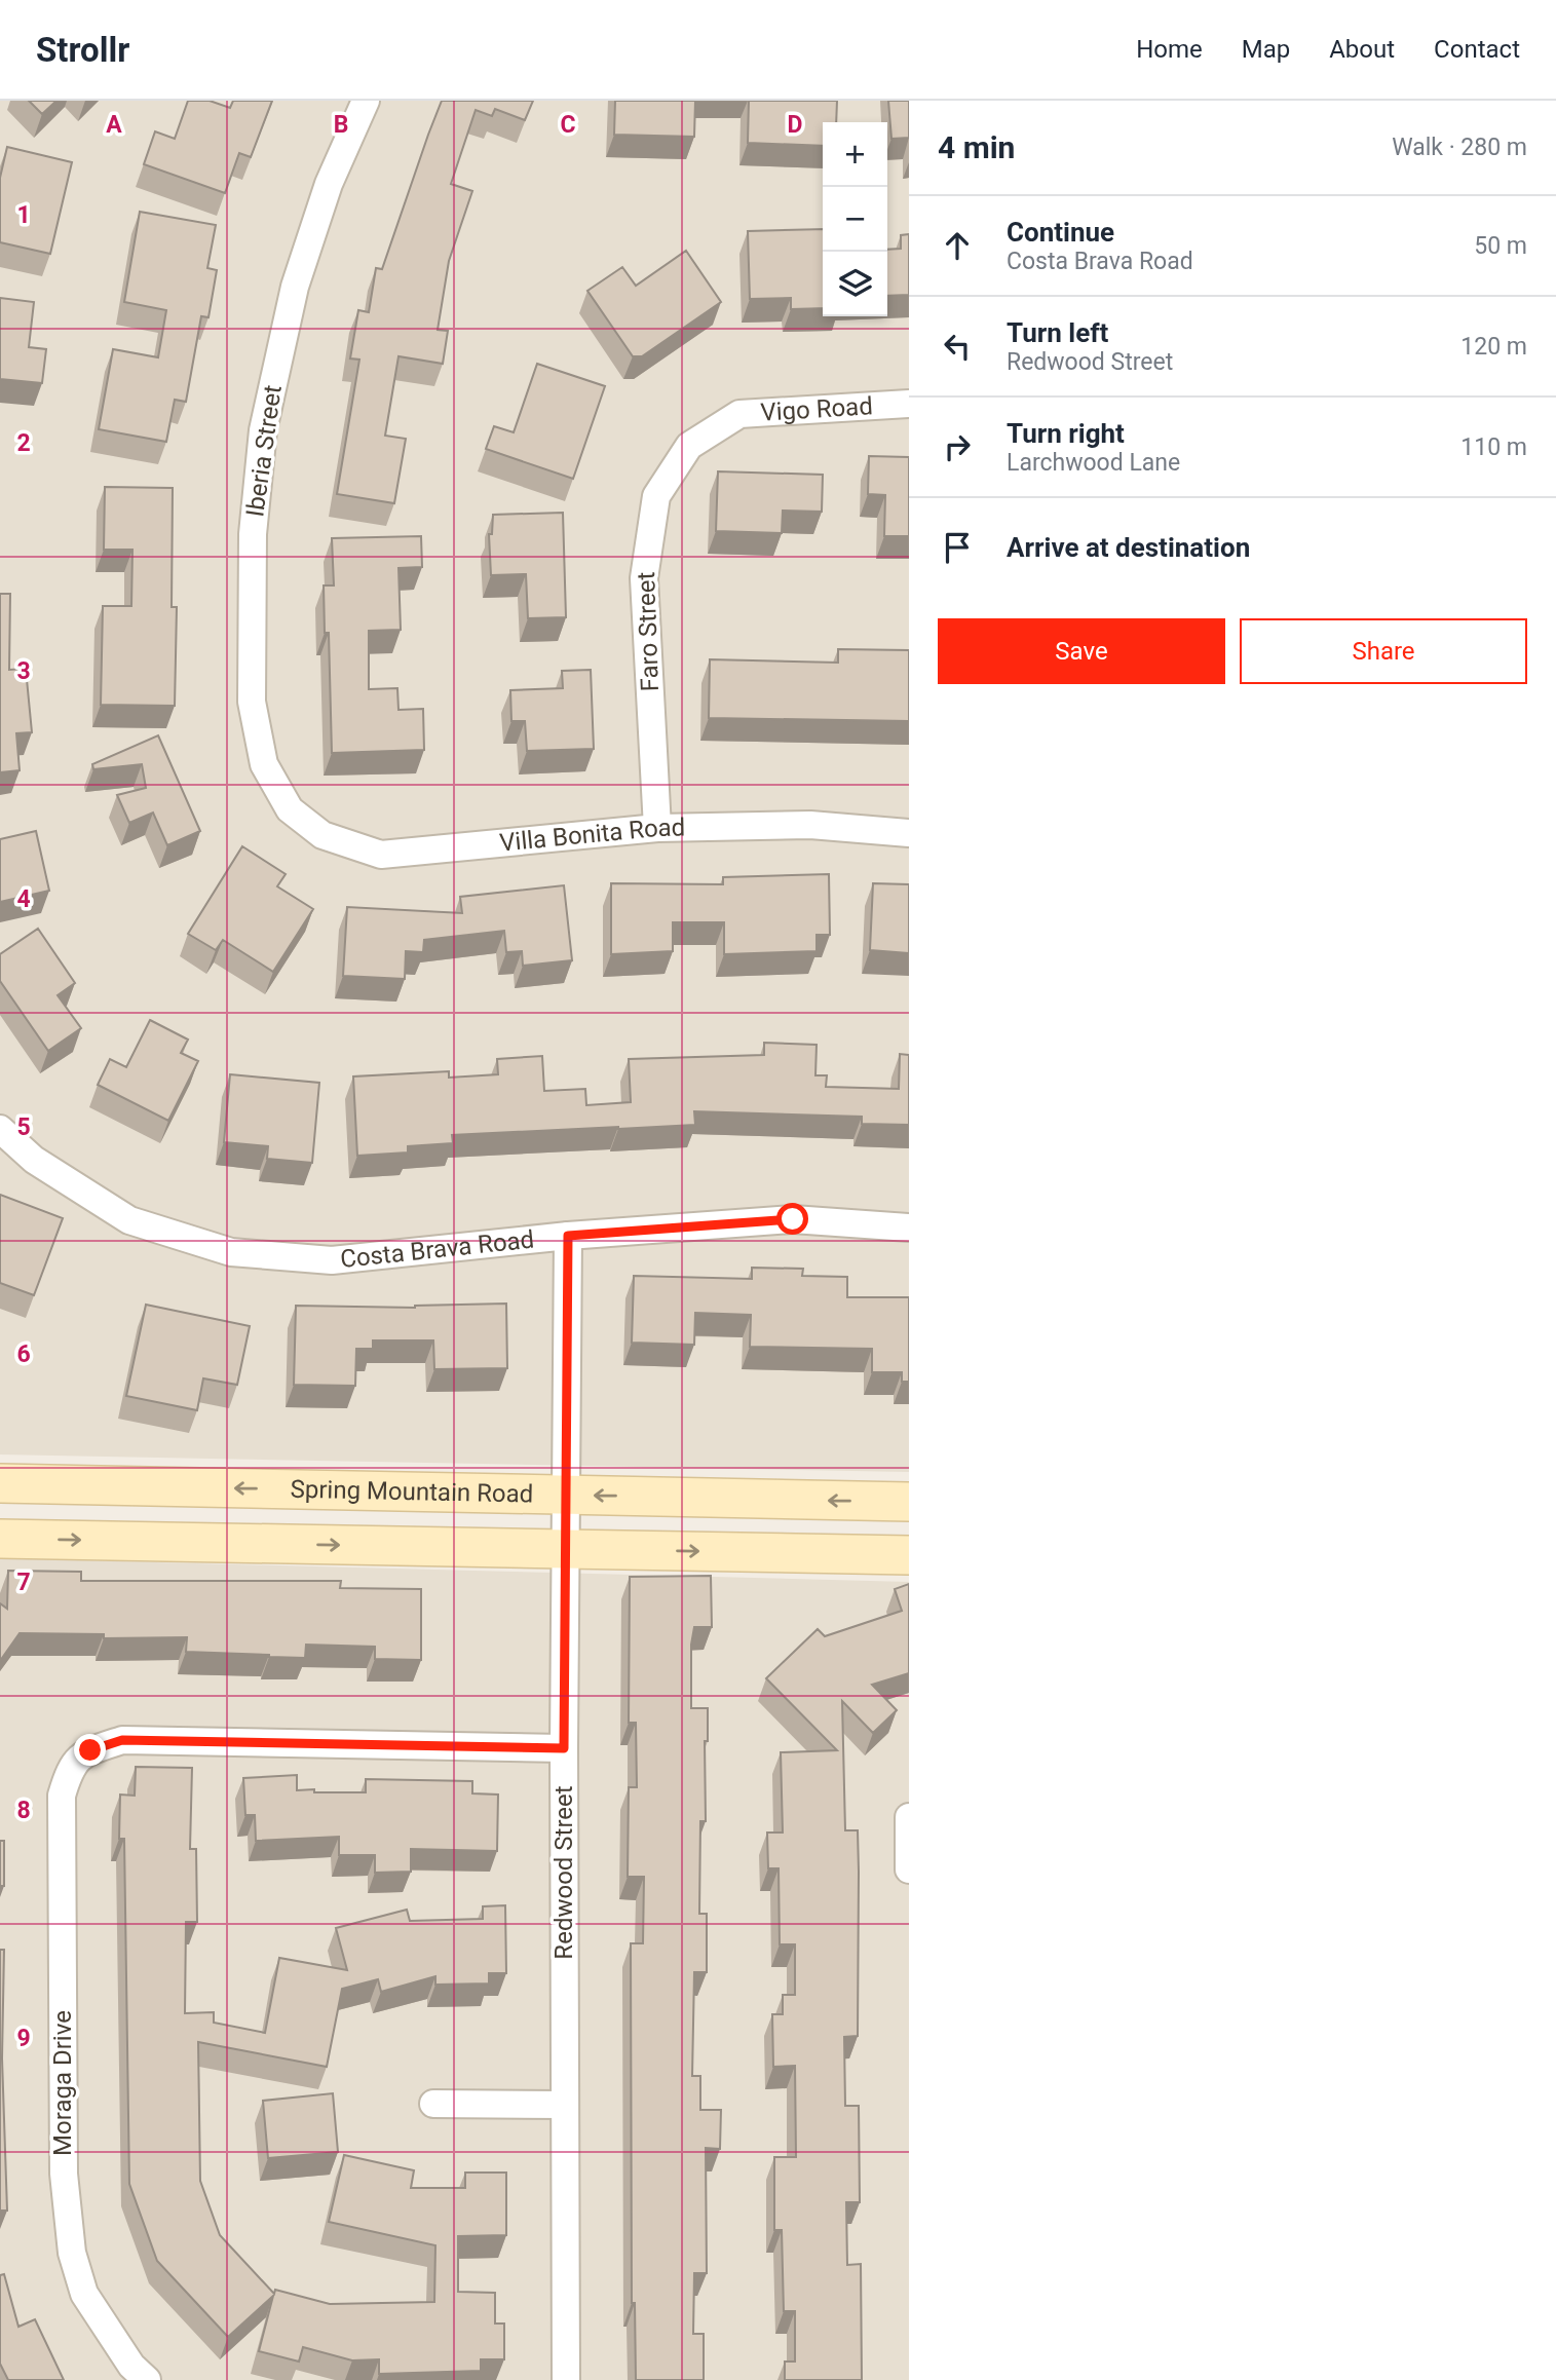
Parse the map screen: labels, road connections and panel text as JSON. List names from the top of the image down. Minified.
{"streets":{"main road":["Spring Mountain Road"],"street":["Vigo Road","Iberia Street","Faro Street","Villa Bonita Road","Costa Brava Road","Redwood Street","Moraga Drive"]},"crossings":[["Vigo Road","Faro Street"],["Iberia Street","Villa Bonita Road"],["Faro Street","Villa Bonita Road"],["Costa Brava Road","Redwood Street"],["Spring Mountain Road","Redwood Street"],["Redwood Street","Moraga Drive"]],"page":{"header":"Strollr","nav":["Home","Map","About","Contact"],"heading":["4 min","Walk · 280 m"],"map_buttons":["+","−"],"list":[["Continue","Costa Brava Road","50 m"],["Turn left","Redwood Street","120 m"],["Turn right","Larchwood Lane","110 m"],"Arrive at destination"],"buttons":["Save","Share"]},"grid":{"columns":["A","B","C","D"],"rows":["1","2","3","4","5","6","7","8","9"]}}
